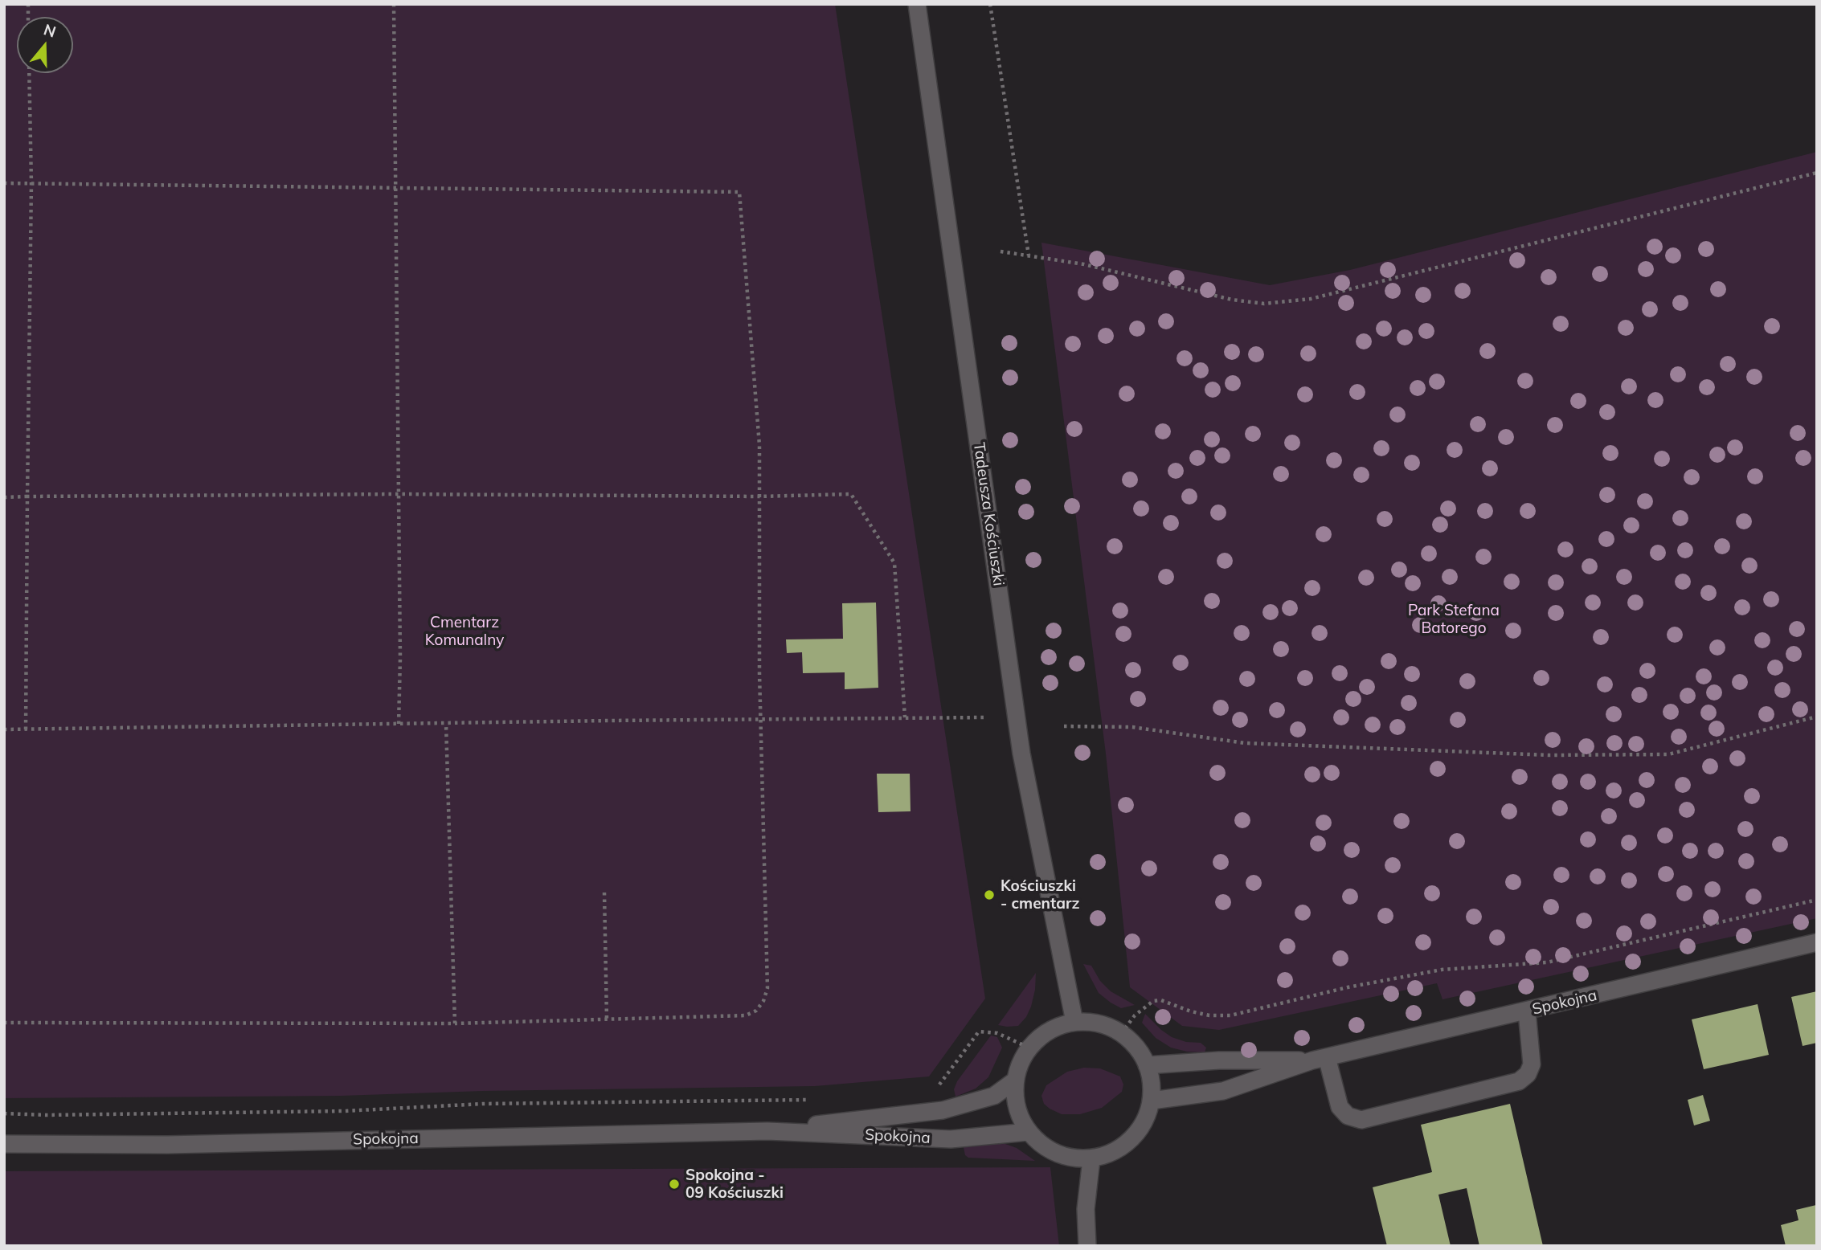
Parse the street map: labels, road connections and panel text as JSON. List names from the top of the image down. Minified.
{"streets":{"street":["Tadeusza Kościuszki","Spokojna"]},"crossings":[["Tadeusza Kościuszki","Spokojna"]],"parks":["Park Stefana Batorego","Cmentarz Komunalny"],"places":["Kościuszki - cmentarz","Spokojna - 09 Kościuszki"],"north":"top"}
